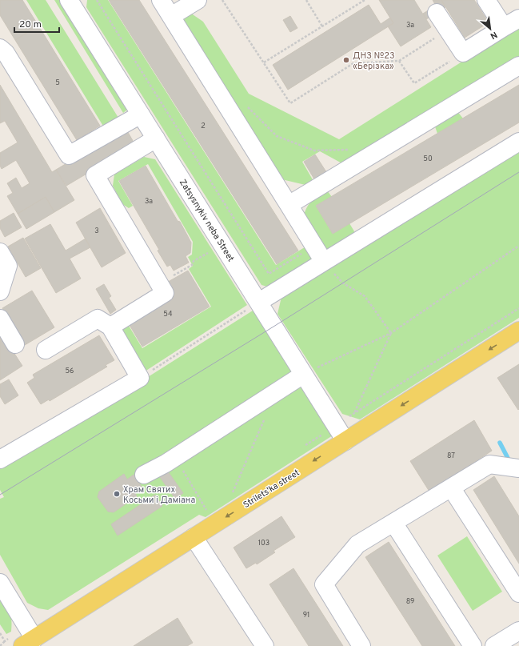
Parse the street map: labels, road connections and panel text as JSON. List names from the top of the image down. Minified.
{"streets":{"main road":["Strilets'ka street"],"street":["Zatsysnykiv neba Street"]},"crossings":[["Zatsysnykiv neba Street","Strilets'ka street"]],"one_way":["Strilets'ka street"],"places":["ДНЗ №23 «Берізка»","Храм Святих Косьми і Даміана"],"house_numbers":["3а","5","2","50","3а","3","54","56","87","103","89","91"],"scale_bar":"20 m","north":"bottom right"}
